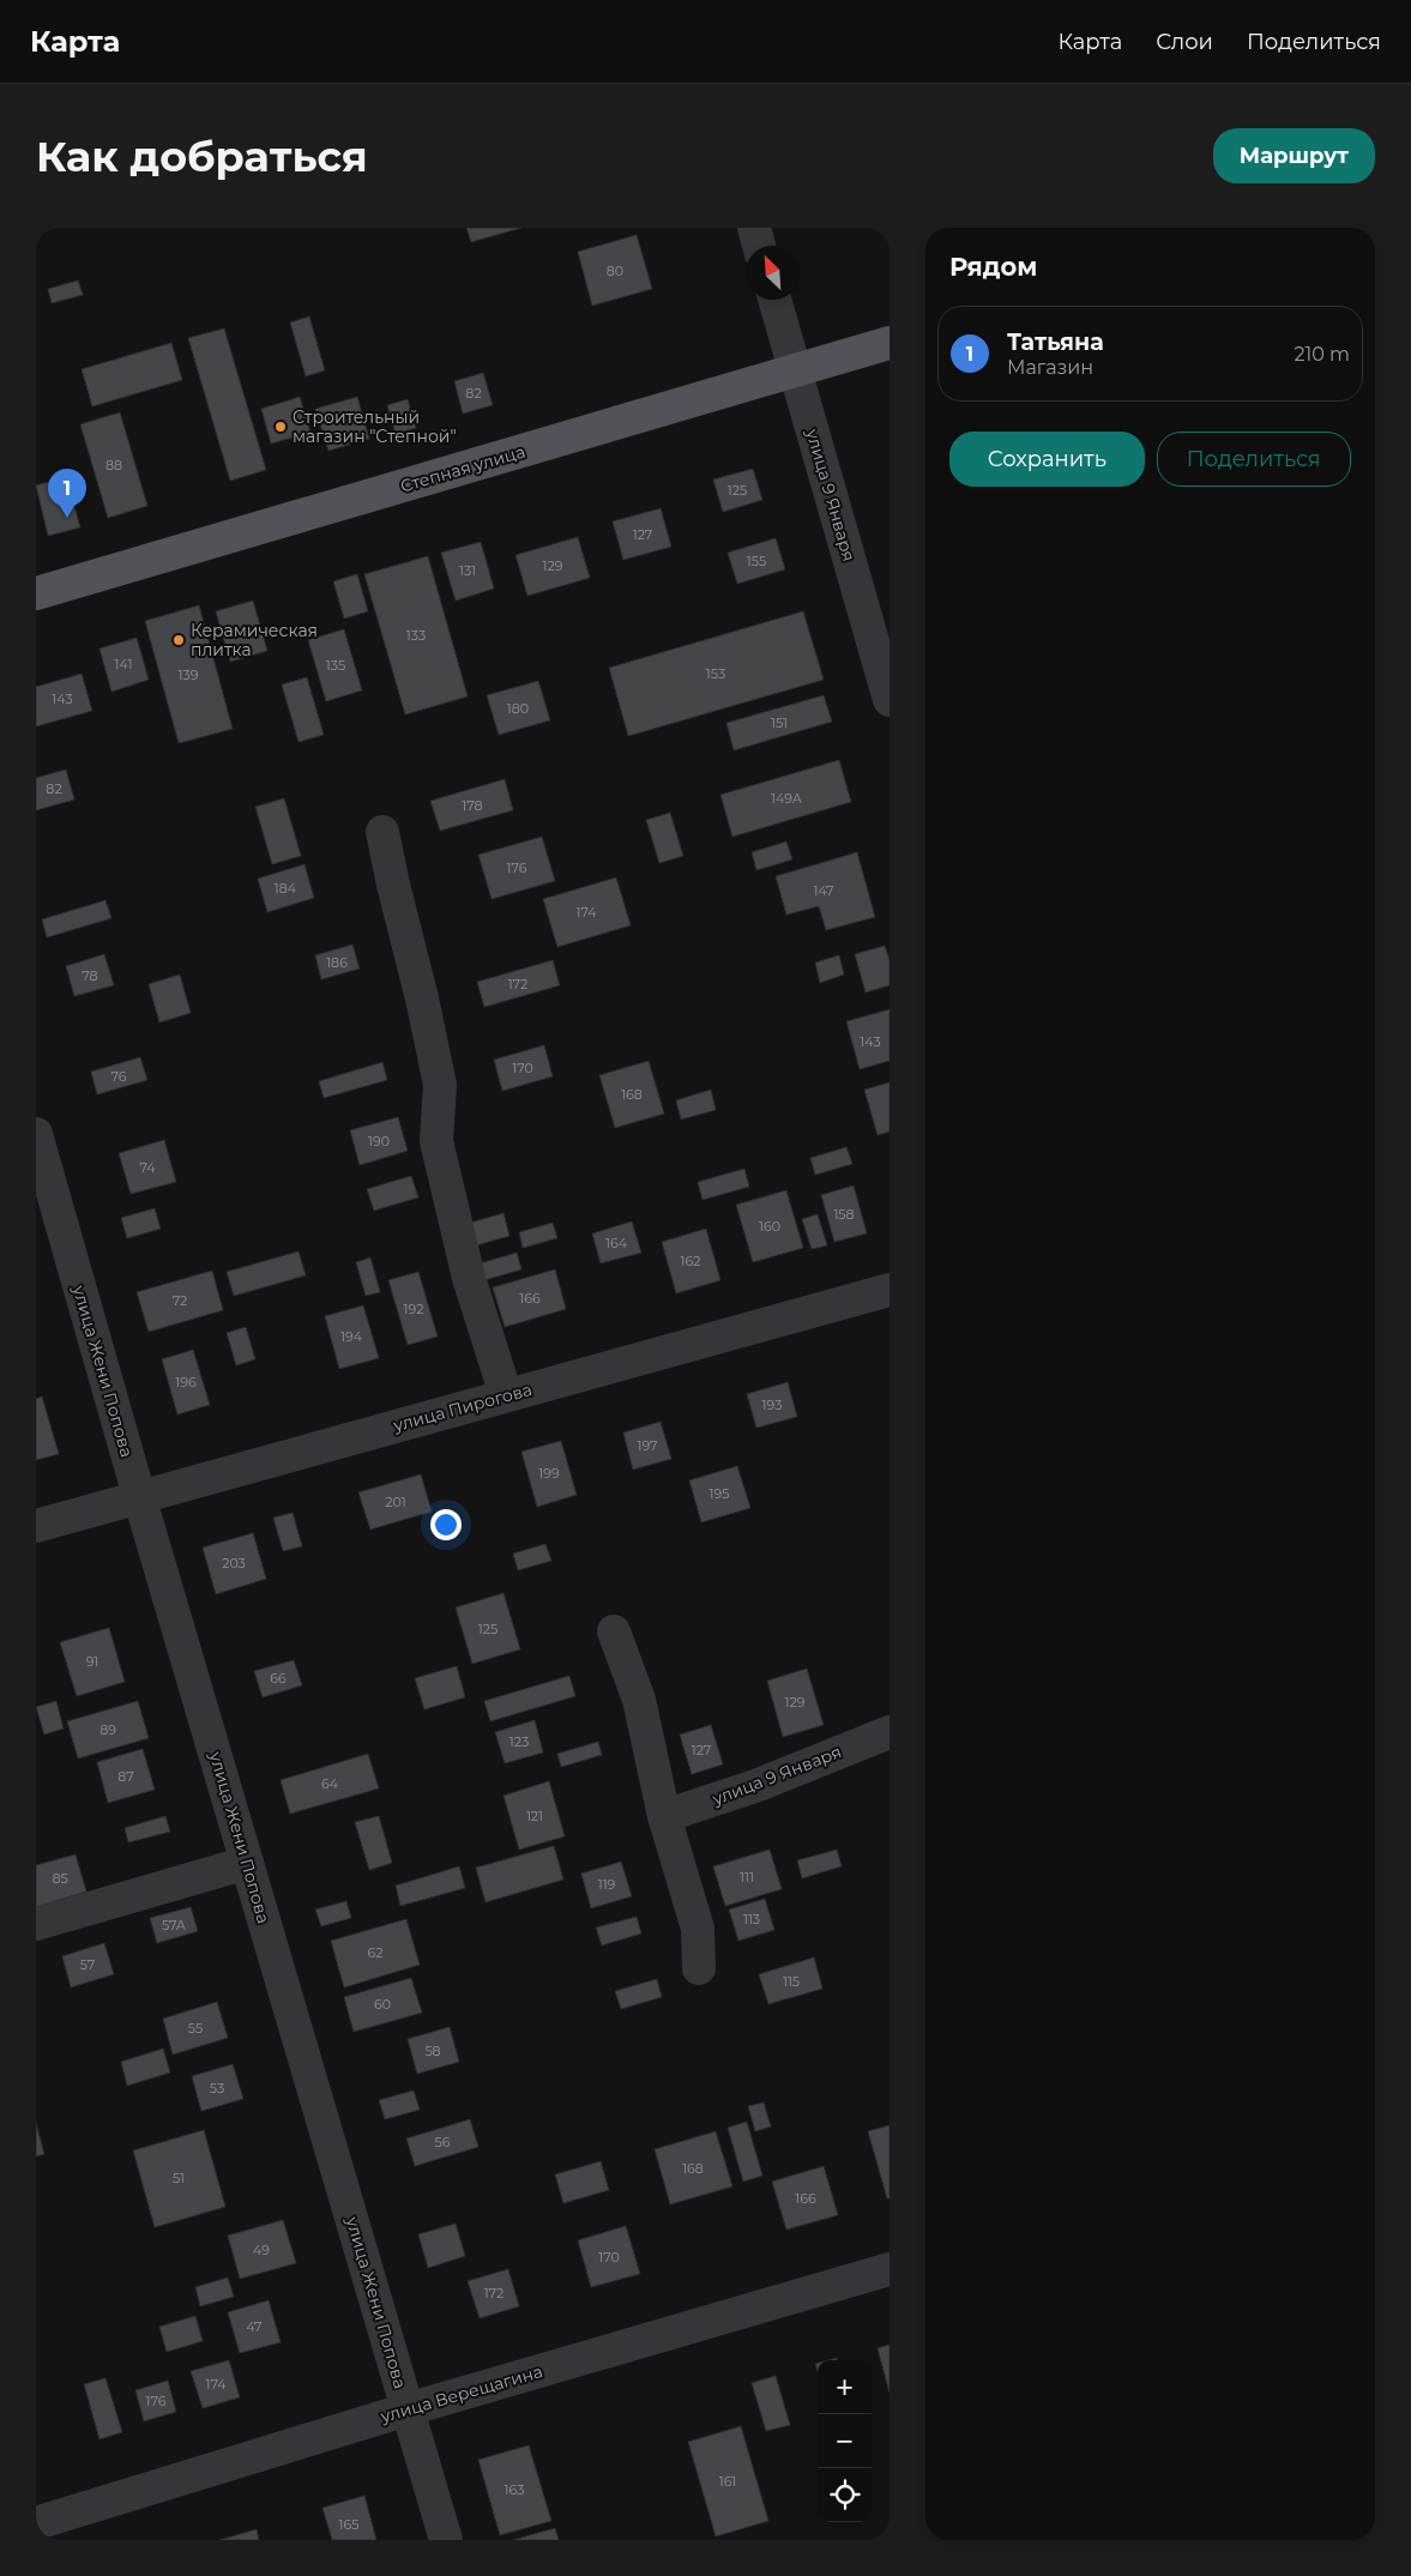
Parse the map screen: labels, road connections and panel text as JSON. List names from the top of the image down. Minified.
{"streets":{"main road":["Степная улица"],"street":["улица 9 Января","улица Жени Попова","улица Пирогова","улица Верещагина"]},"crossings":[["Степная улица","улица 9 Января"],["улица Жени Попова","улица Пирогова"],["улица Жени Попова","улица Верещагина"]],"places":["Строительный магазин \"Степной\"","Керамическая плитка"],"house_numbers":["80","82","88","125","127","155","129","131","133","141","135","153","139","143","180","151","82","149А","178","176","184","147","174","186","78","172","143","170","76","168","190","74","158","160","164","162","166","72","192","194","196","193","197","199","195","201","203","125","91","66","129","89","123","127","87","64","121","111","85","119","113","57А","62","57","115","60","55","58","53","56","168","51","166","49","170","172","47","174","176","161","163","165"],"north":"top left","page":{"header":"Карта","nav":["Карта","Слои","Поделиться"],"buttons":["Маршрут",["Сохранить","Поделиться"]],"title":"Как добраться","heading":"Рядом","list":[{"mark":"1","name":"Татьяна","note":"Магазин","value":"210 m"}],"pins":"1","map_buttons":["+","−"]}}
